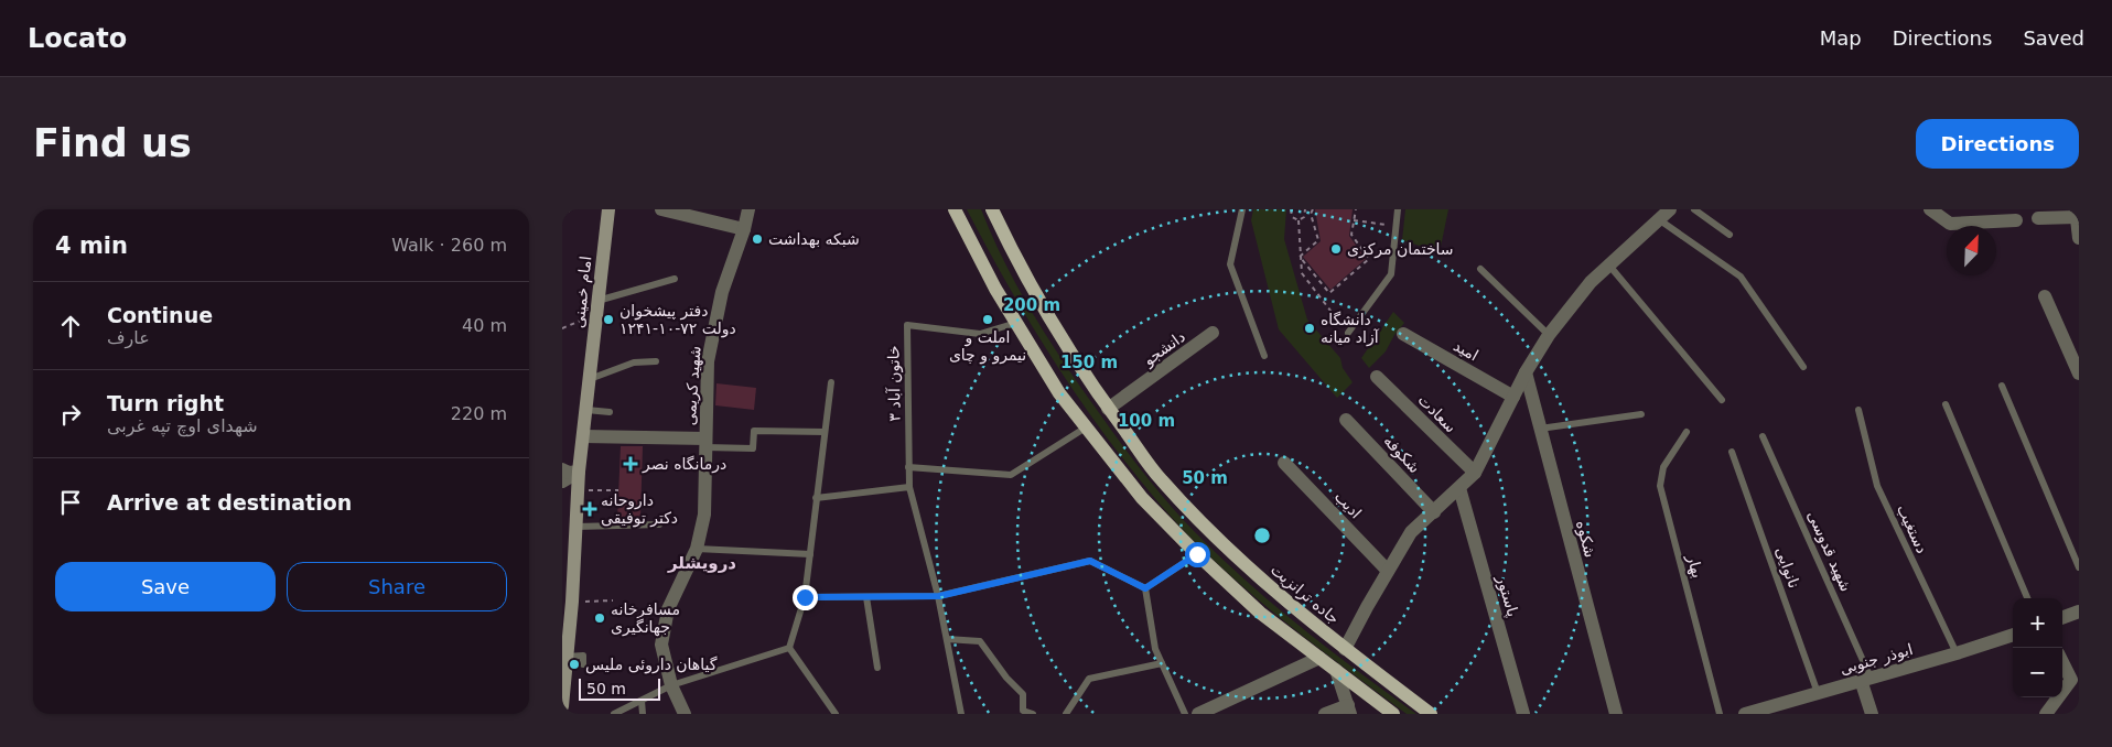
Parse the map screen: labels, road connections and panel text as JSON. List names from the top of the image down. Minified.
{"streets":{"main road":["امام خمینی","جاده ترانزیت"],"street":["دانشجو","امید","شهید کریمی","سعادت","شکوفه","ادیب","شکوه","پاستور","ابوذر جنوبی"],"lane":["خاتون آباد ۳","دستغیب","شهید قدوسی","بهار","نانوایی"]},"crossings":[["دانشجو","جاده ترانزیت"],["دستغیب","ابوذر جنوبی"],["شهید قدوسی","ابوذر جنوبی"],["نانوایی","ابوذر جنوبی"]],"districts":["درویشلر"],"places":{"other":["شبکه بهداشت","ساختمان مرکزی","دفتر پیشخوان دولت ۷۲-۱۰-۱۲۴۱","املت و نیمرو و چای","دانشگاه آزاد میانه","مسافرخانه جهانگیری","گیاهان داروئی ملیس"],"health":["درمانگاه نصر","داروحانه دکتر توفیقی"]},"scale_bar":"50 m","north":"top right","page":{"header":"Locato","nav":["Map","Directions","Saved"],"buttons":["Directions",["Save","Share"]],"title":"Find us","heading":["4 min","Walk · 260 m"],"list":[["Continue","عارف","40 m"],["Turn right","شهدای اوچ تپه غربی","220 m"],"Arrive at destination"],"map_buttons":["+","−"],"scale":"50 m"},"rings":["200 m","150 m","100 m","50 m"]}
